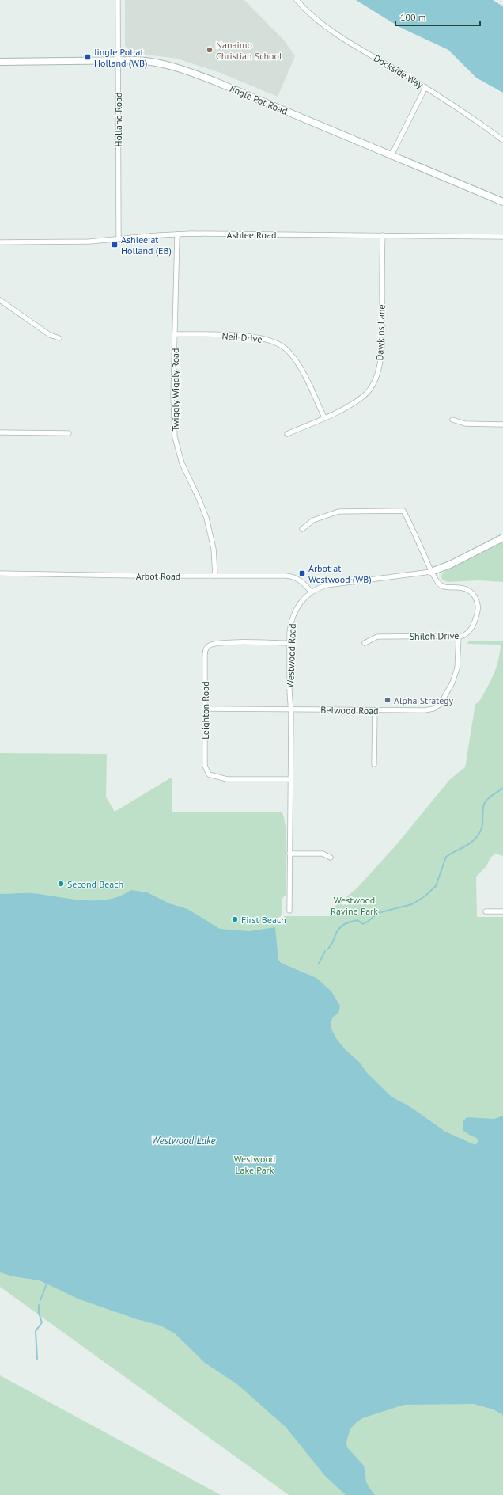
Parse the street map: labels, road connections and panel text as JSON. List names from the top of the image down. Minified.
{"streets":{"street":["Dockside Way","Jingle Pot Road","Holland Road","Ashlee Road","Dawkins Lane","Neil Drive","Twiggly Wiggly Road","Arbot Road","Shiloh Drive","Westwood Road","Leighton Road","Belwood Road"]},"crossings":[["Jingle Pot Road","Holland Road"],["Holland Road","Ashlee Road"],["Ashlee Road","Dawkins Lane"],["Ashlee Road","Twiggly Wiggly Road"],["Dawkins Lane","Neil Drive"],["Neil Drive","Twiggly Wiggly Road"],["Twiggly Wiggly Road","Arbot Road"],["Arbot Road","Westwood Road"],["Shiloh Drive","Westwood Road"],["Shiloh Drive","Belwood Road"],["Westwood Road","Leighton Road"],["Westwood Road","Belwood Road"],["Leighton Road","Belwood Road"]],"water":["Westwood Lake"],"parks":["Westwood Ravine Park","Westwood Lake Park"],"places":{"other":["Nanaimo Christian School","Alpha Strategy","Second Beach","First Beach"],"transit":["Jingle Pot at Holland (WB)","Ashlee at Holland (EB)","Arbot at Westwood (WB)"]},"scale_bar":"100 m"}
